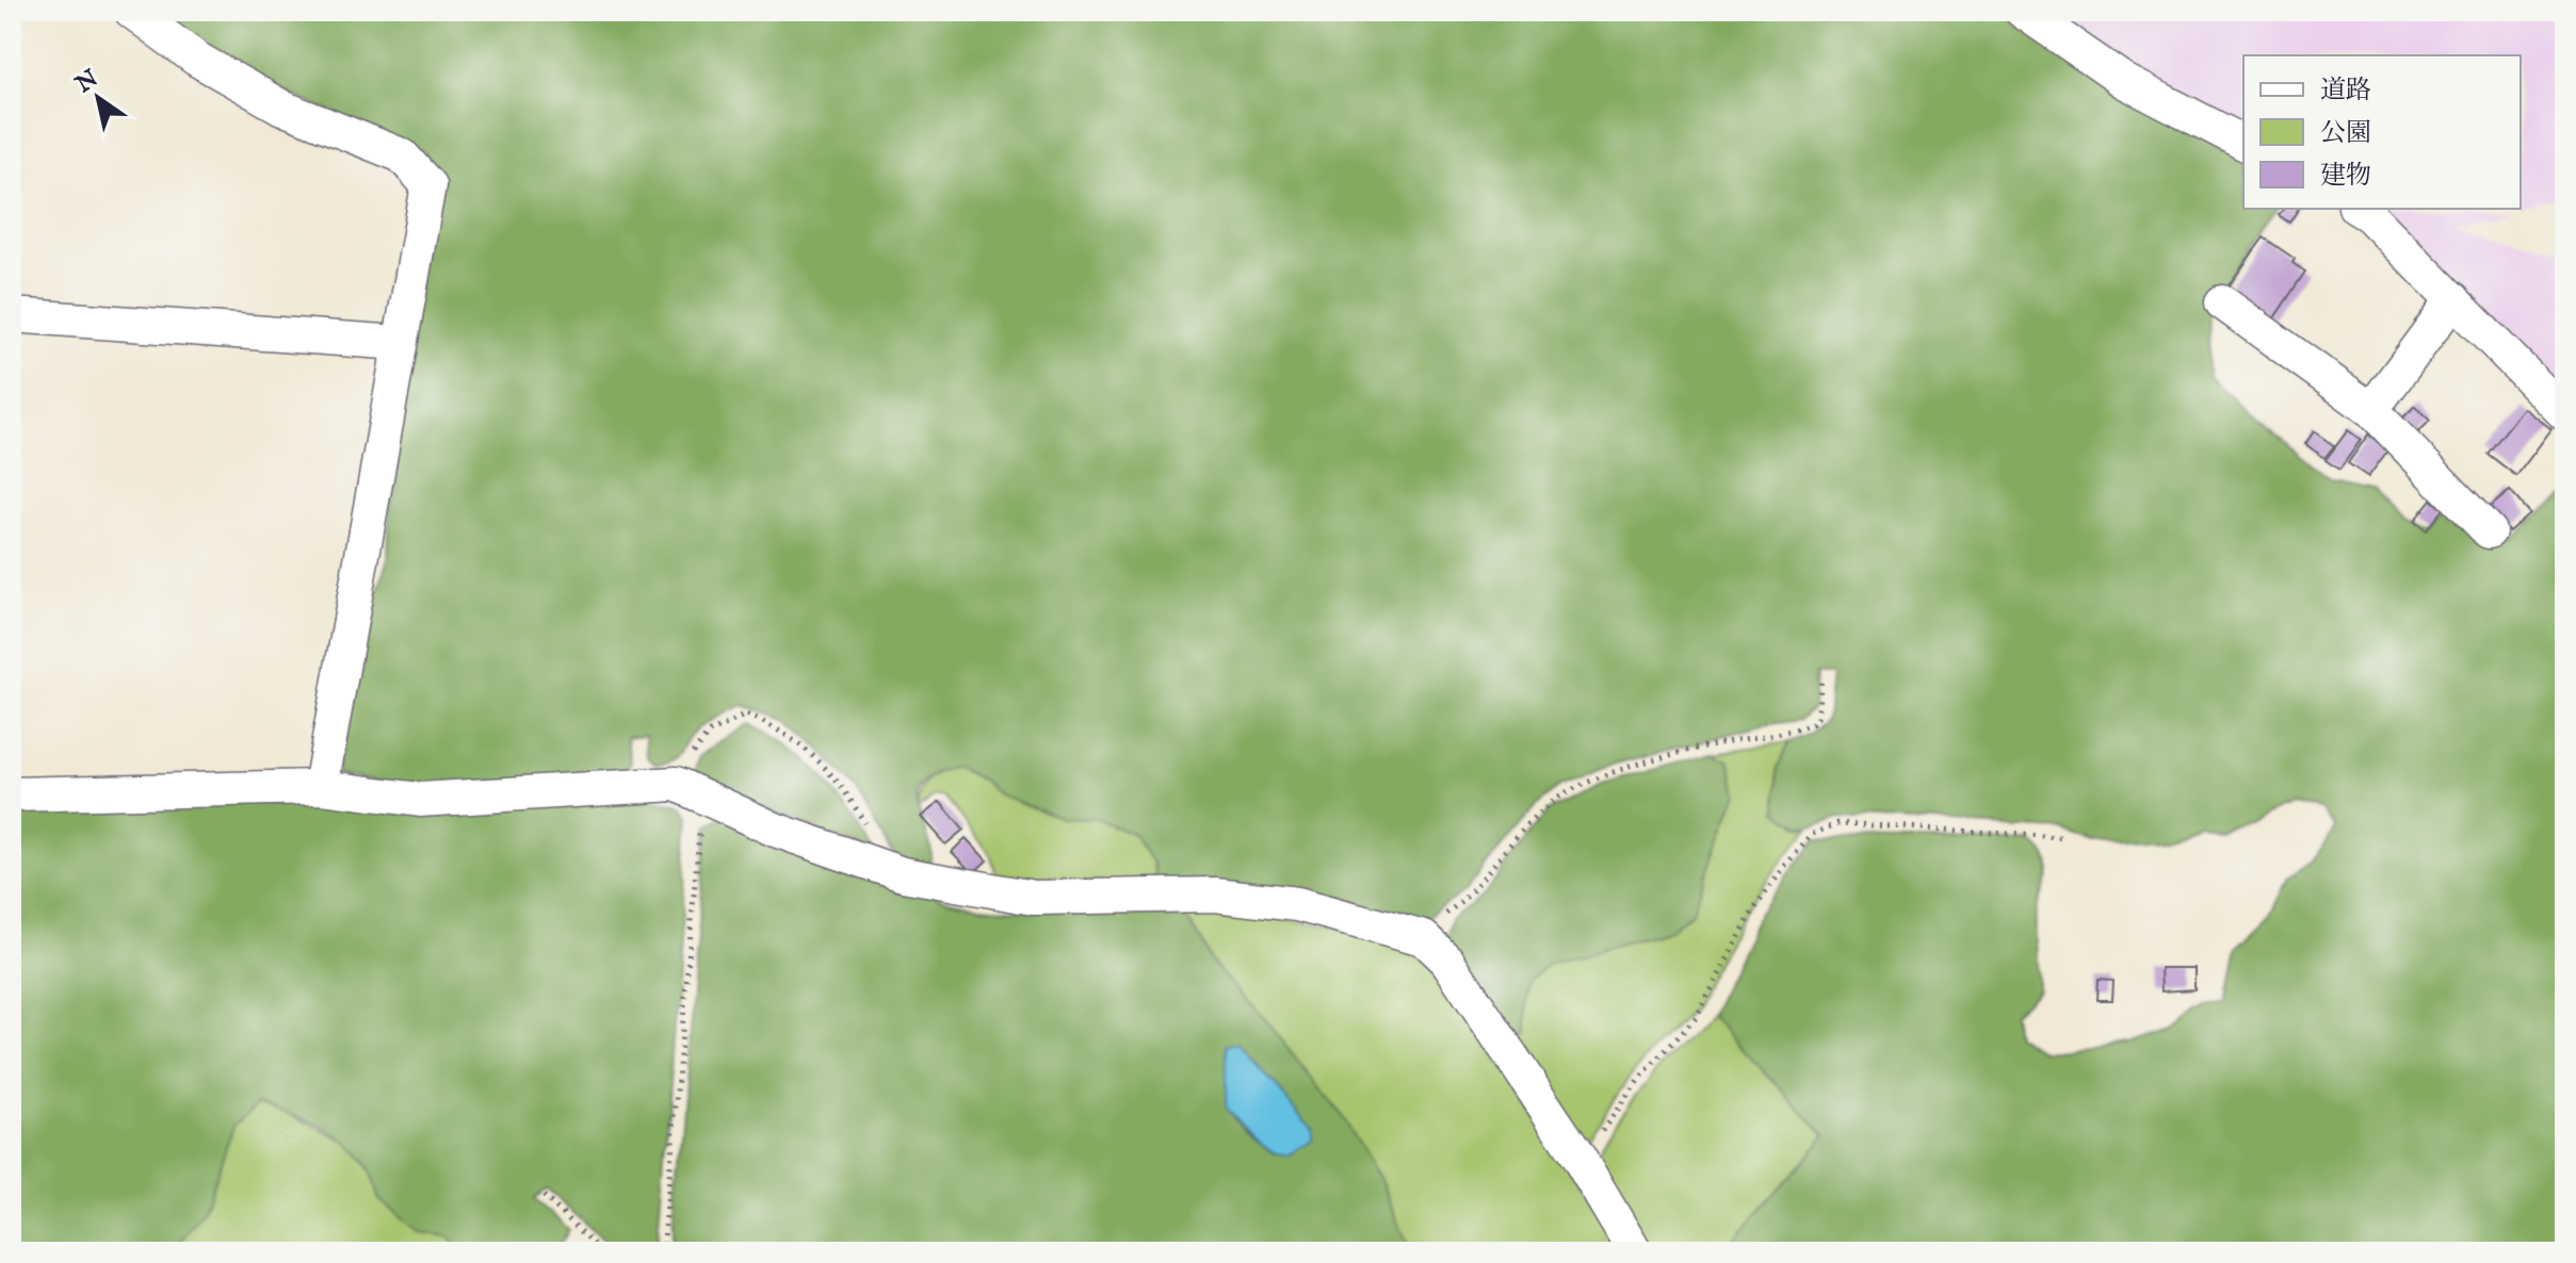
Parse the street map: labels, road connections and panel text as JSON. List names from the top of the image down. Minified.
{"legend":["道路","公園","建物"],"north":"top left"}
